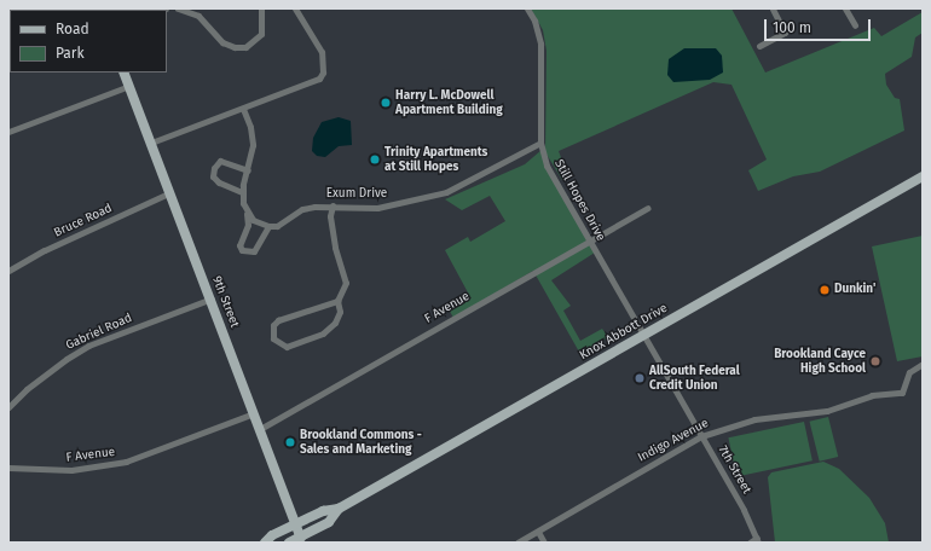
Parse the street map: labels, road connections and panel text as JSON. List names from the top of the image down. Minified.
{"streets":{"main road":["9th Street","Knox Abbott Drive"],"street":["Exum Drive","Still Hopes Drive","Bruce Road","F Avenue","Gabriel Road","Indigo Avenue","7th Street"]},"crossings":[["Exum Drive","Still Hopes Drive"],["Still Hopes Drive","F Avenue"],["Still Hopes Drive","Knox Abbott Drive"],["Still Hopes Drive","7th Street"],["Bruce Road","9th Street"],["9th Street","F Avenue"],["9th Street","Gabriel Road"],["9th Street","Knox Abbott Drive"],["Knox Abbott Drive","7th Street"],["Indigo Avenue","7th Street"]],"places":["Harry L. McDowell Apartment Building","Trinity Apartments at Still Hopes","Dunkin'","Brookland Cayce High School","AllSouth Federal Credit Union","Brookland Commons - Sales and Marketing"],"legend":["Road","Park"],"scale_bar":"100 m"}
